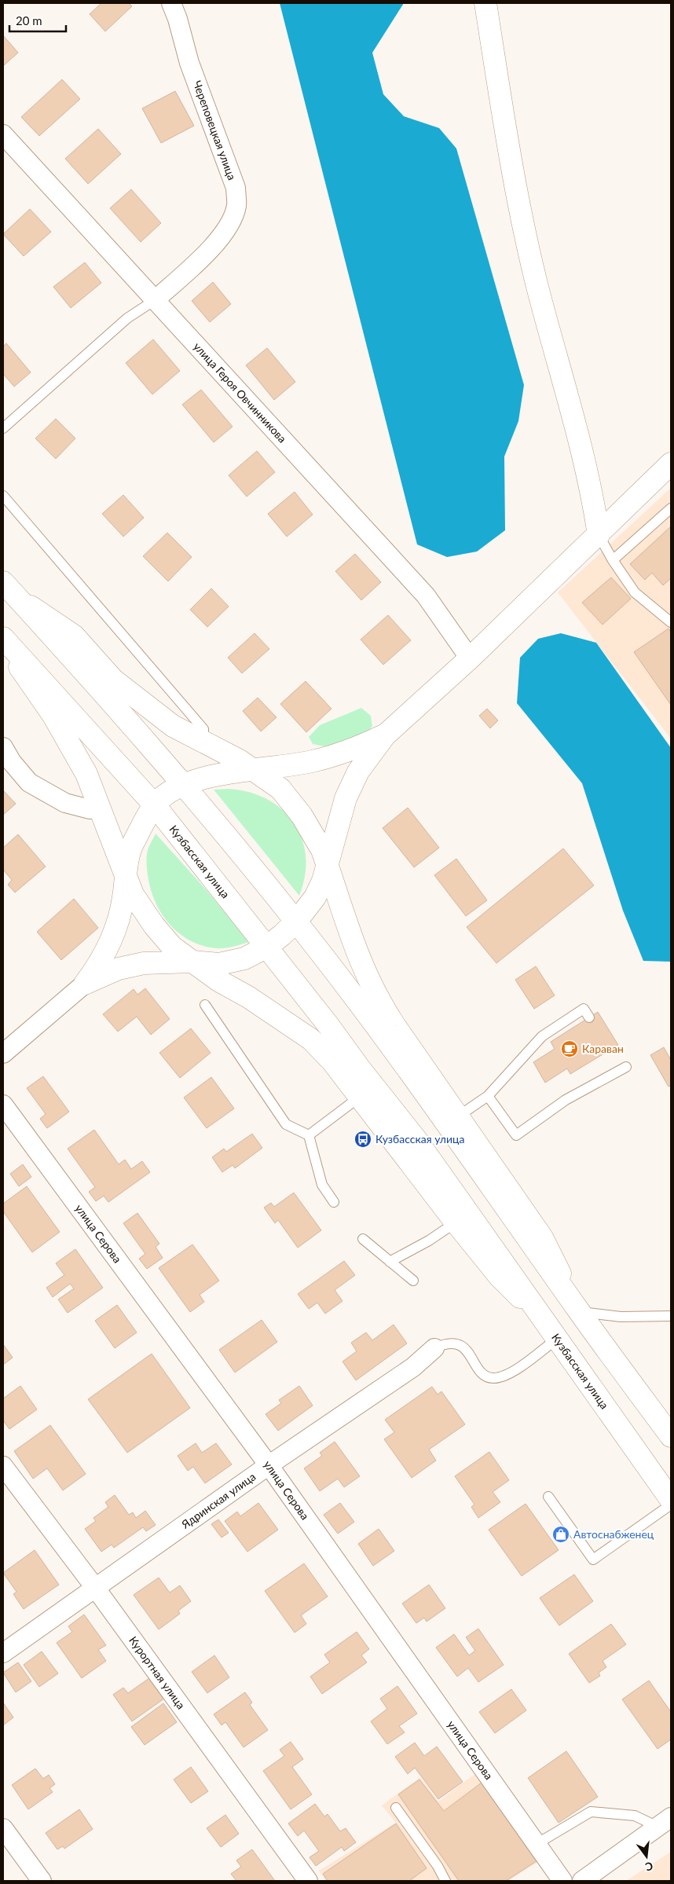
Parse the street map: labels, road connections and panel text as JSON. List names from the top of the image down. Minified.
{"streets":{"street":["Череповецкая улица","улица Героя Овчинникова","Кузбасская улица","улица Серова","Ядринская улица","Курортная улица"]},"crossings":[["Череповецкая улица","улица Героя Овчинникова"],["улица Серова","Ядринская улица"],["Ядринская улица","Курортная улица"]],"places":{"cafe":["Караван"],"bus stop":["Кузбасская улица"],"shop":["Автоснабженец"]},"scale_bar":"20 m","north":"bottom"}
